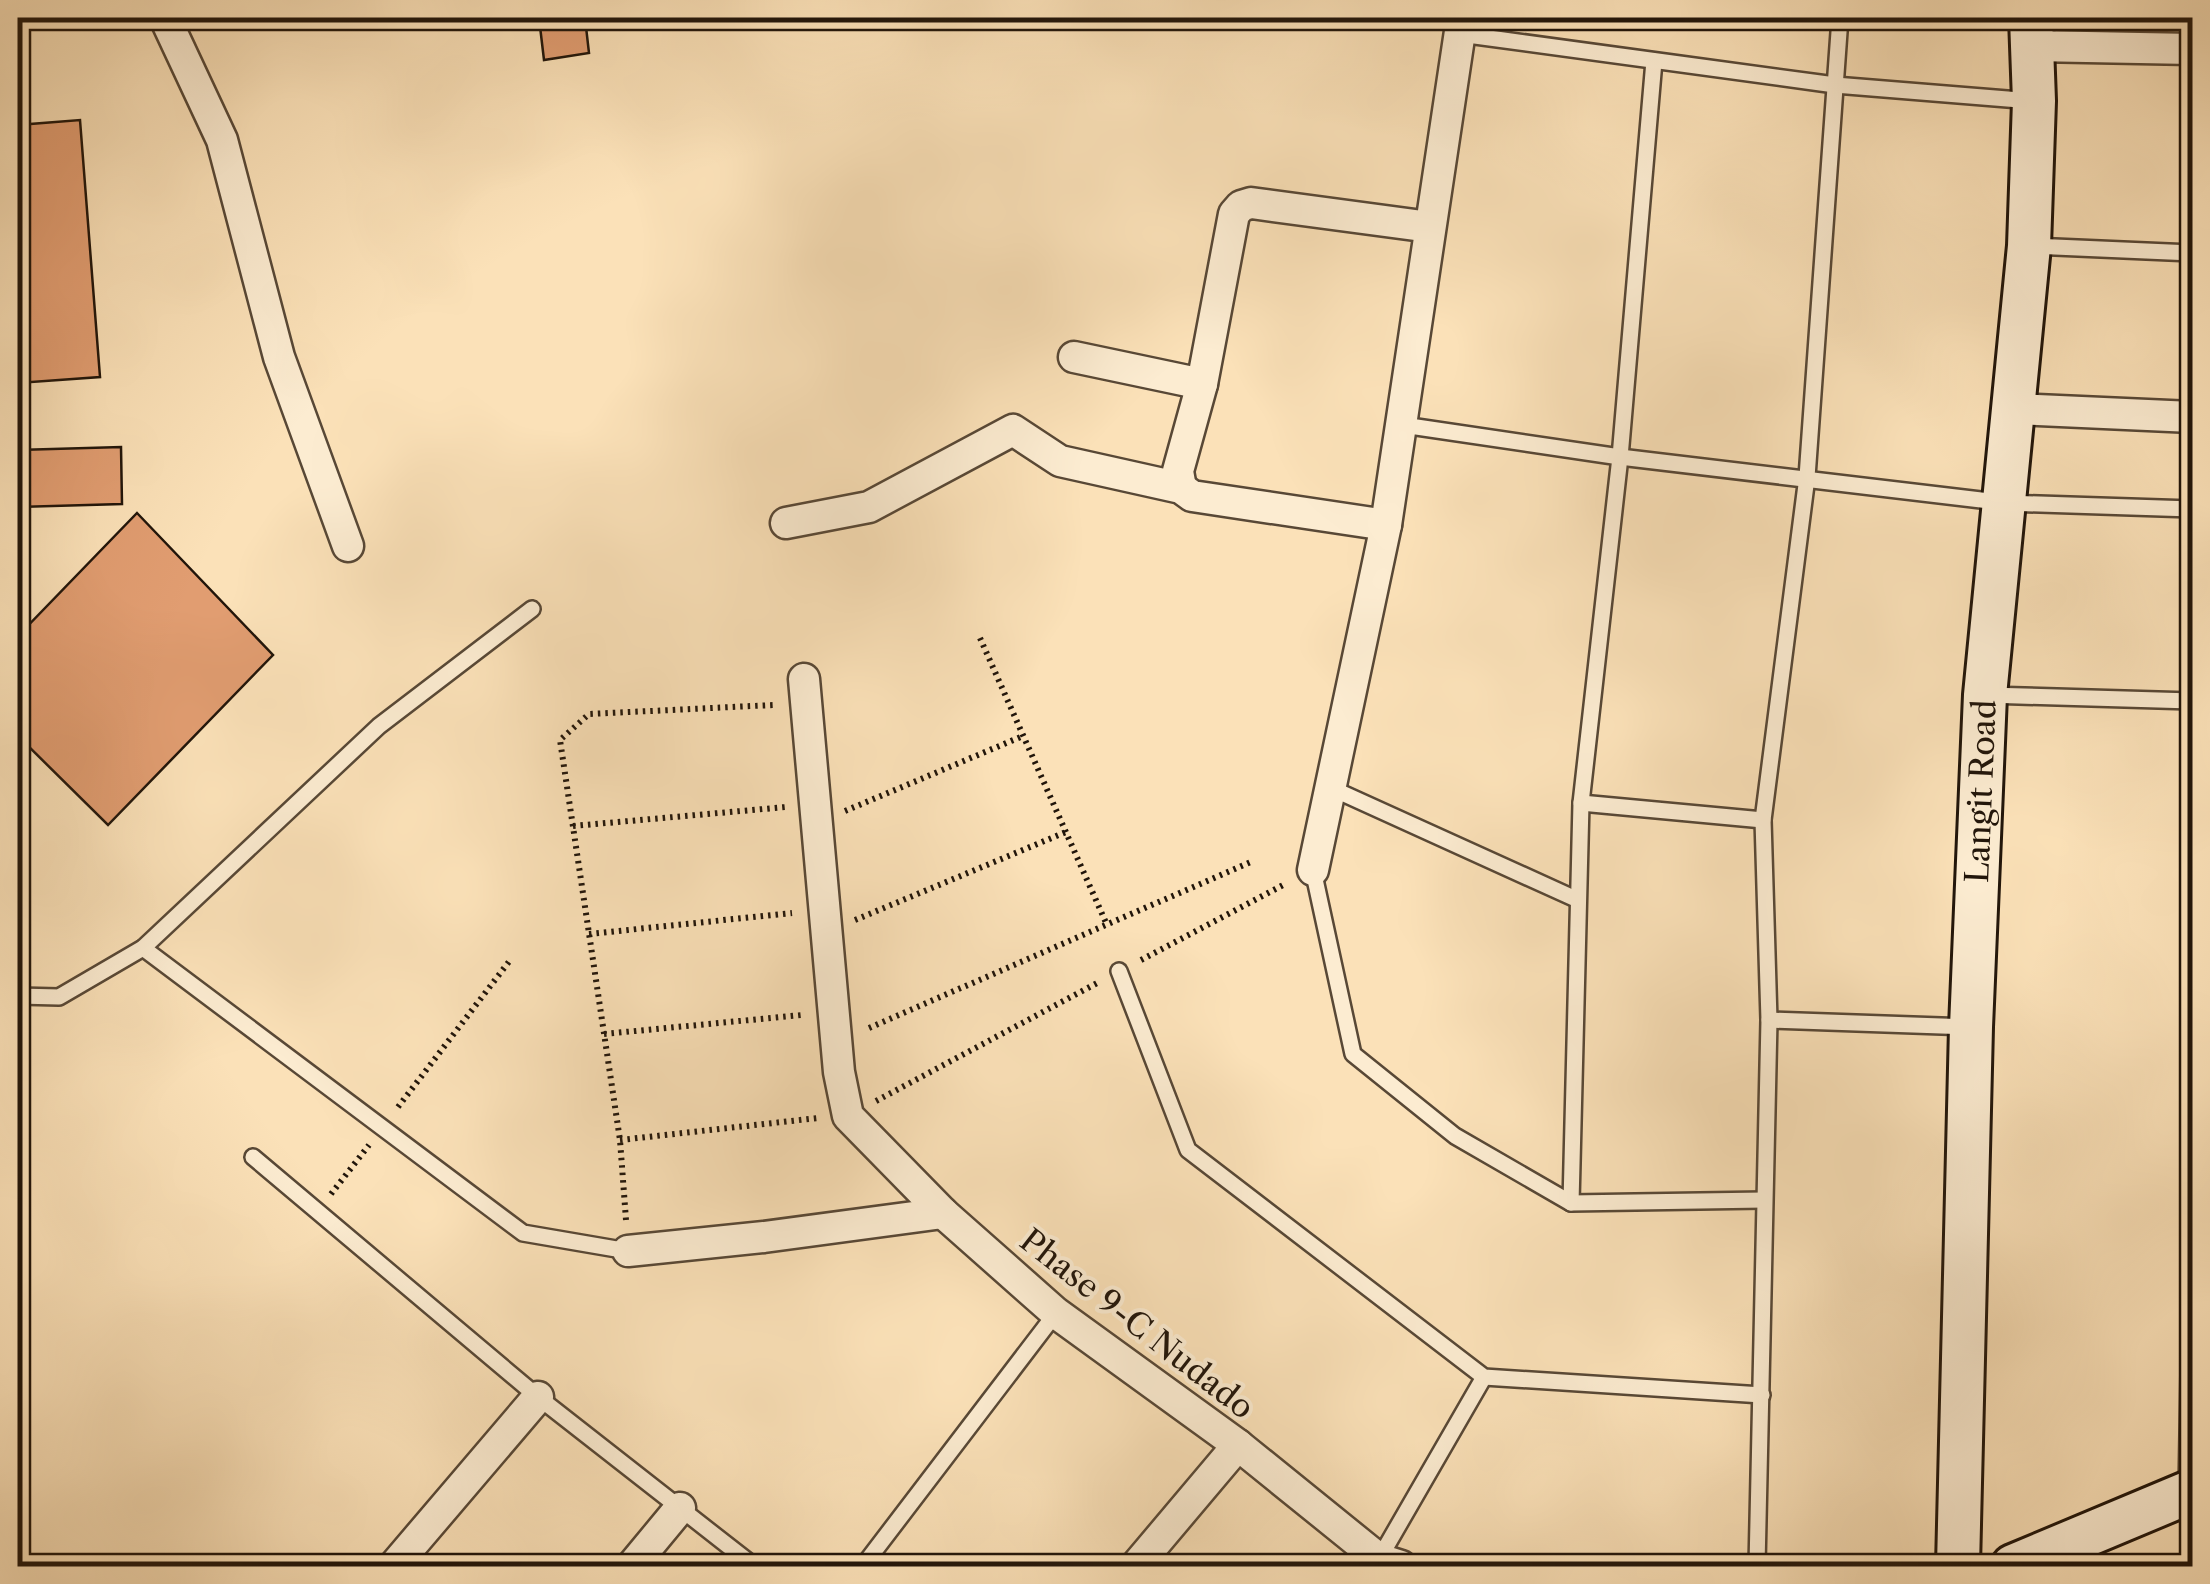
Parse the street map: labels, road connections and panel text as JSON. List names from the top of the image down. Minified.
{"streets":{"main road":["Langit Road"],"street":["Phase 9-C Nudado"]}}
